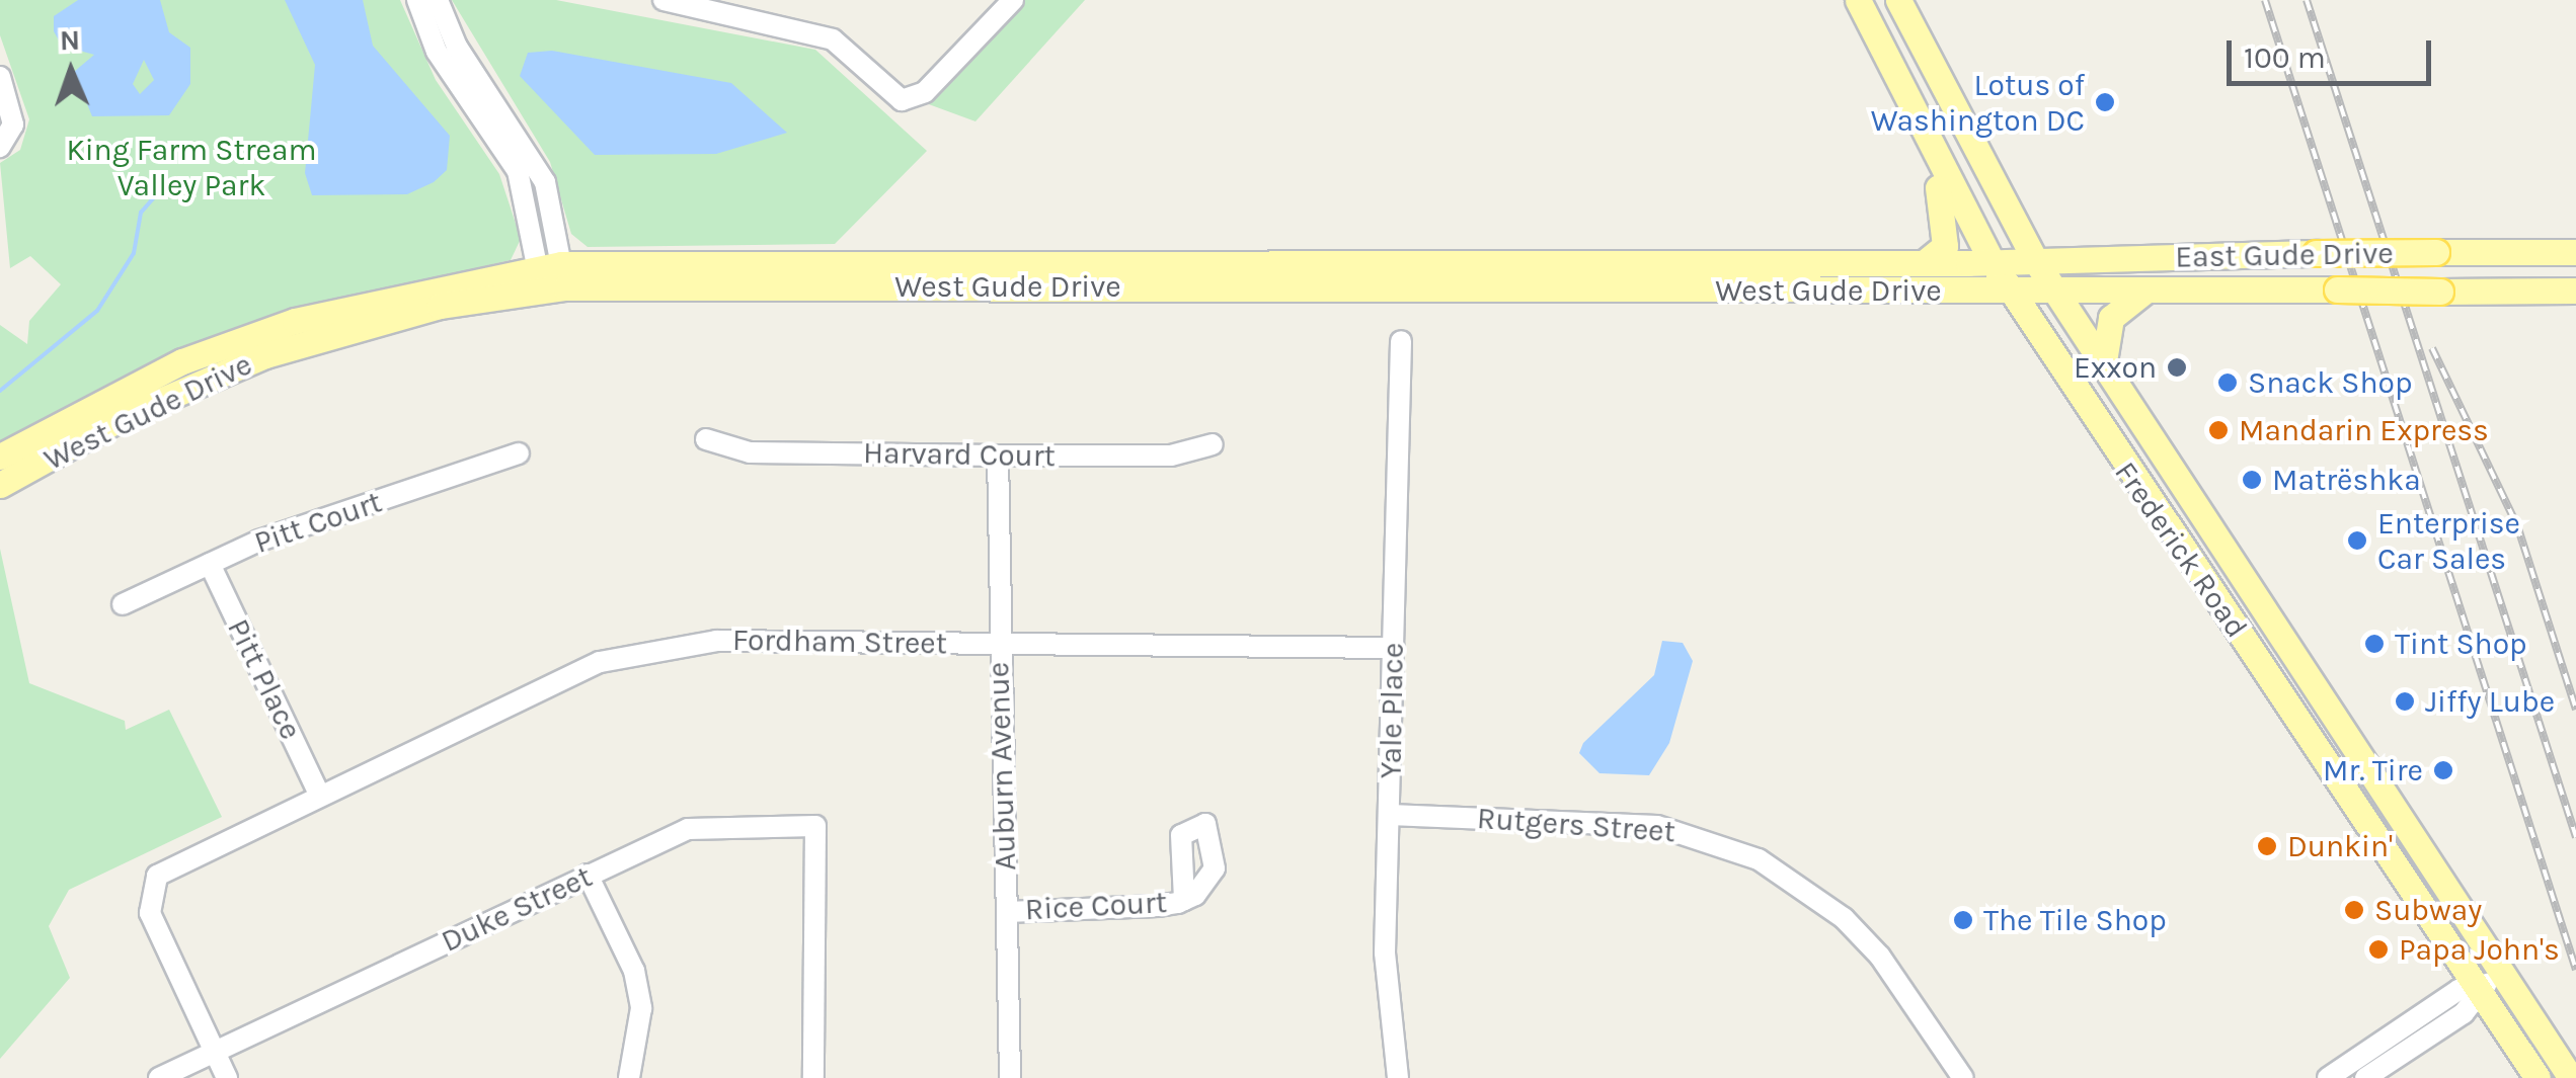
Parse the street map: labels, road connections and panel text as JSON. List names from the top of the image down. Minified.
{"streets":{"main road":["East Gude Drive","West Gude Drive","Frederick Road"],"street":["Harvard Court","Pitt Court","Fordham Street","Pitt Place","Yale Place","Auburn Avenue","Rutgers Street","Rice Court","Duke Street"]},"crossings":[["East Gude Drive","West Gude Drive"],["East Gude Drive","Frederick Road"],["West Gude Drive","Frederick Road"],["Harvard Court","Auburn Avenue"],["Pitt Court","Pitt Place"],["Fordham Street","Pitt Place"],["Fordham Street","Yale Place"],["Fordham Street","Auburn Avenue"],["Fordham Street","Duke Street"],["Yale Place","Rutgers Street"],["Auburn Avenue","Rice Court"]],"parks":["King Farm Stream Valley Park"],"places":["Lotus of Washington DC","Exxon","Snack Shop","Mandarin Express","Matrëshka","Enterprise Car Sales","Tint Shop","Jiffy Lube","Mr. Tire","Dunkin'","Subway","The Tile Shop","Papa John's"],"scale_bar":"100 m","north":"top"}
